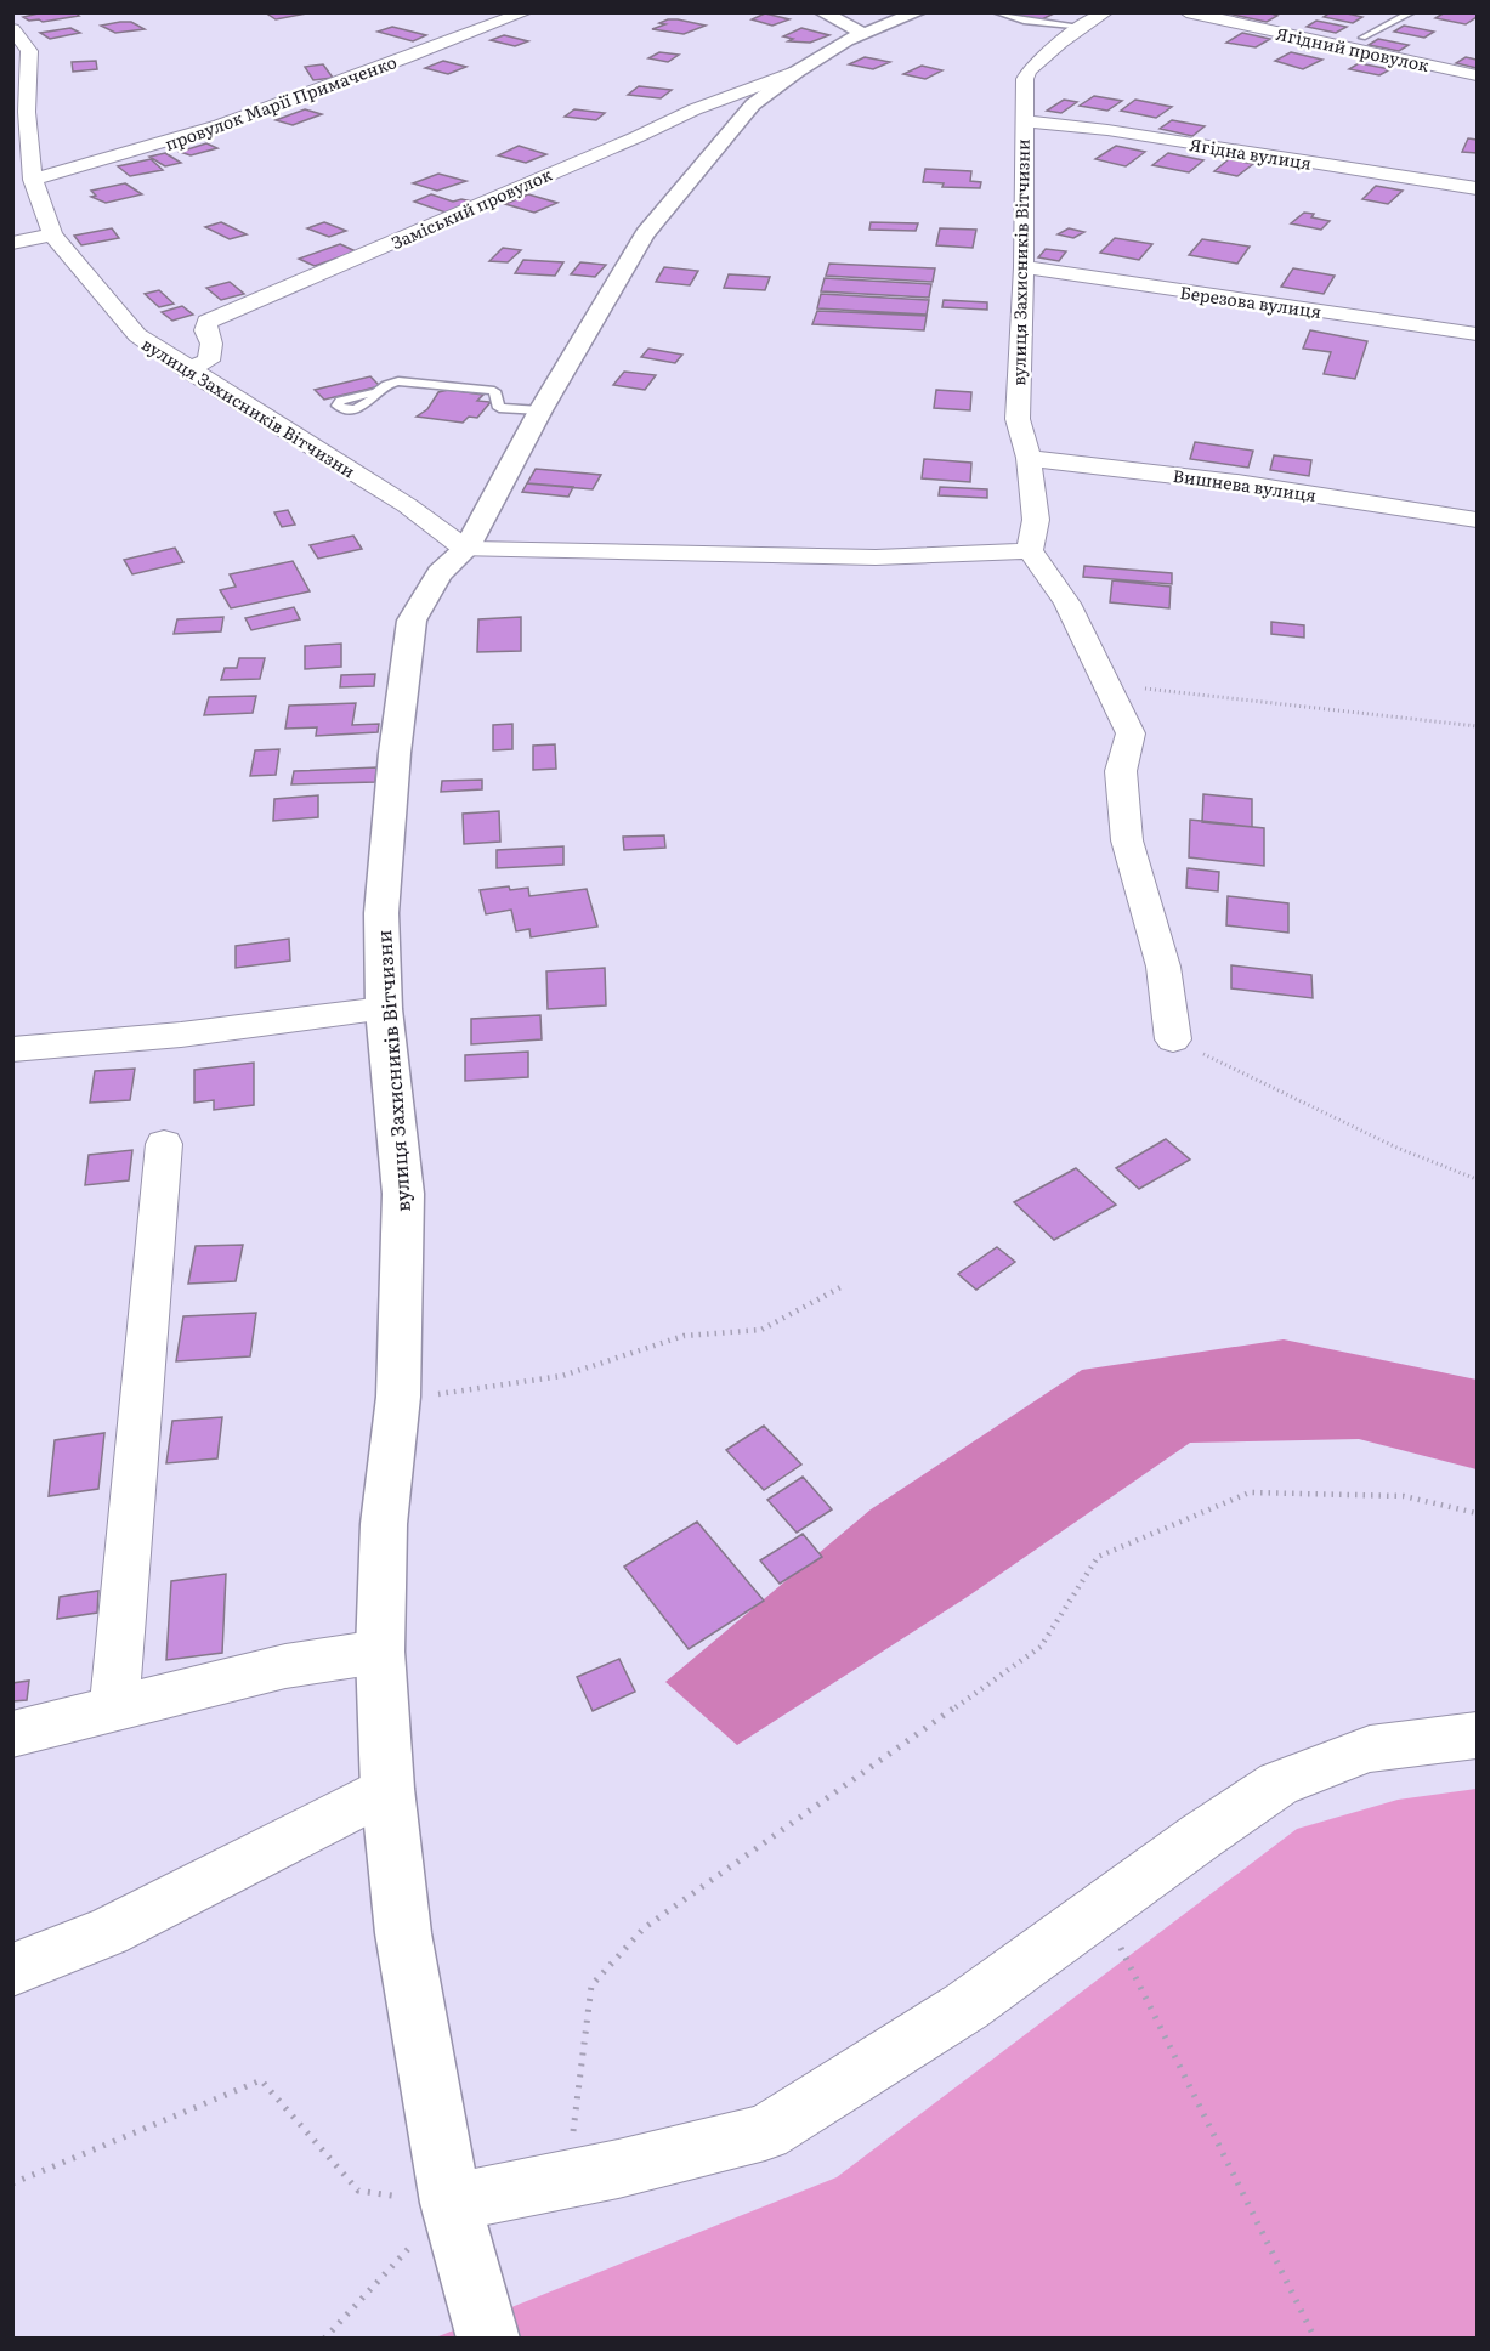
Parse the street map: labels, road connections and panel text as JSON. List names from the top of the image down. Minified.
{"streets":{"street":["Ягідний провулок","провулок Марії Примаченко","Ягідна вулиця","Заміський провулок","вулиця Захисників Вітчизни","Березова вулиця","Вишнева вулиця"]},"crossings":[["провулок Марії Примаченко","вулиця Захисників Вітчизни"],["Ягідна вулиця","вулиця Захисників Вітчизни"],["Заміський провулок","вулиця Захисників Вітчизни"],["вулиця Захисників Вітчизни","Березова вулиця"],["вулиця Захисників Вітчизни","Вишнева вулиця"]]}
